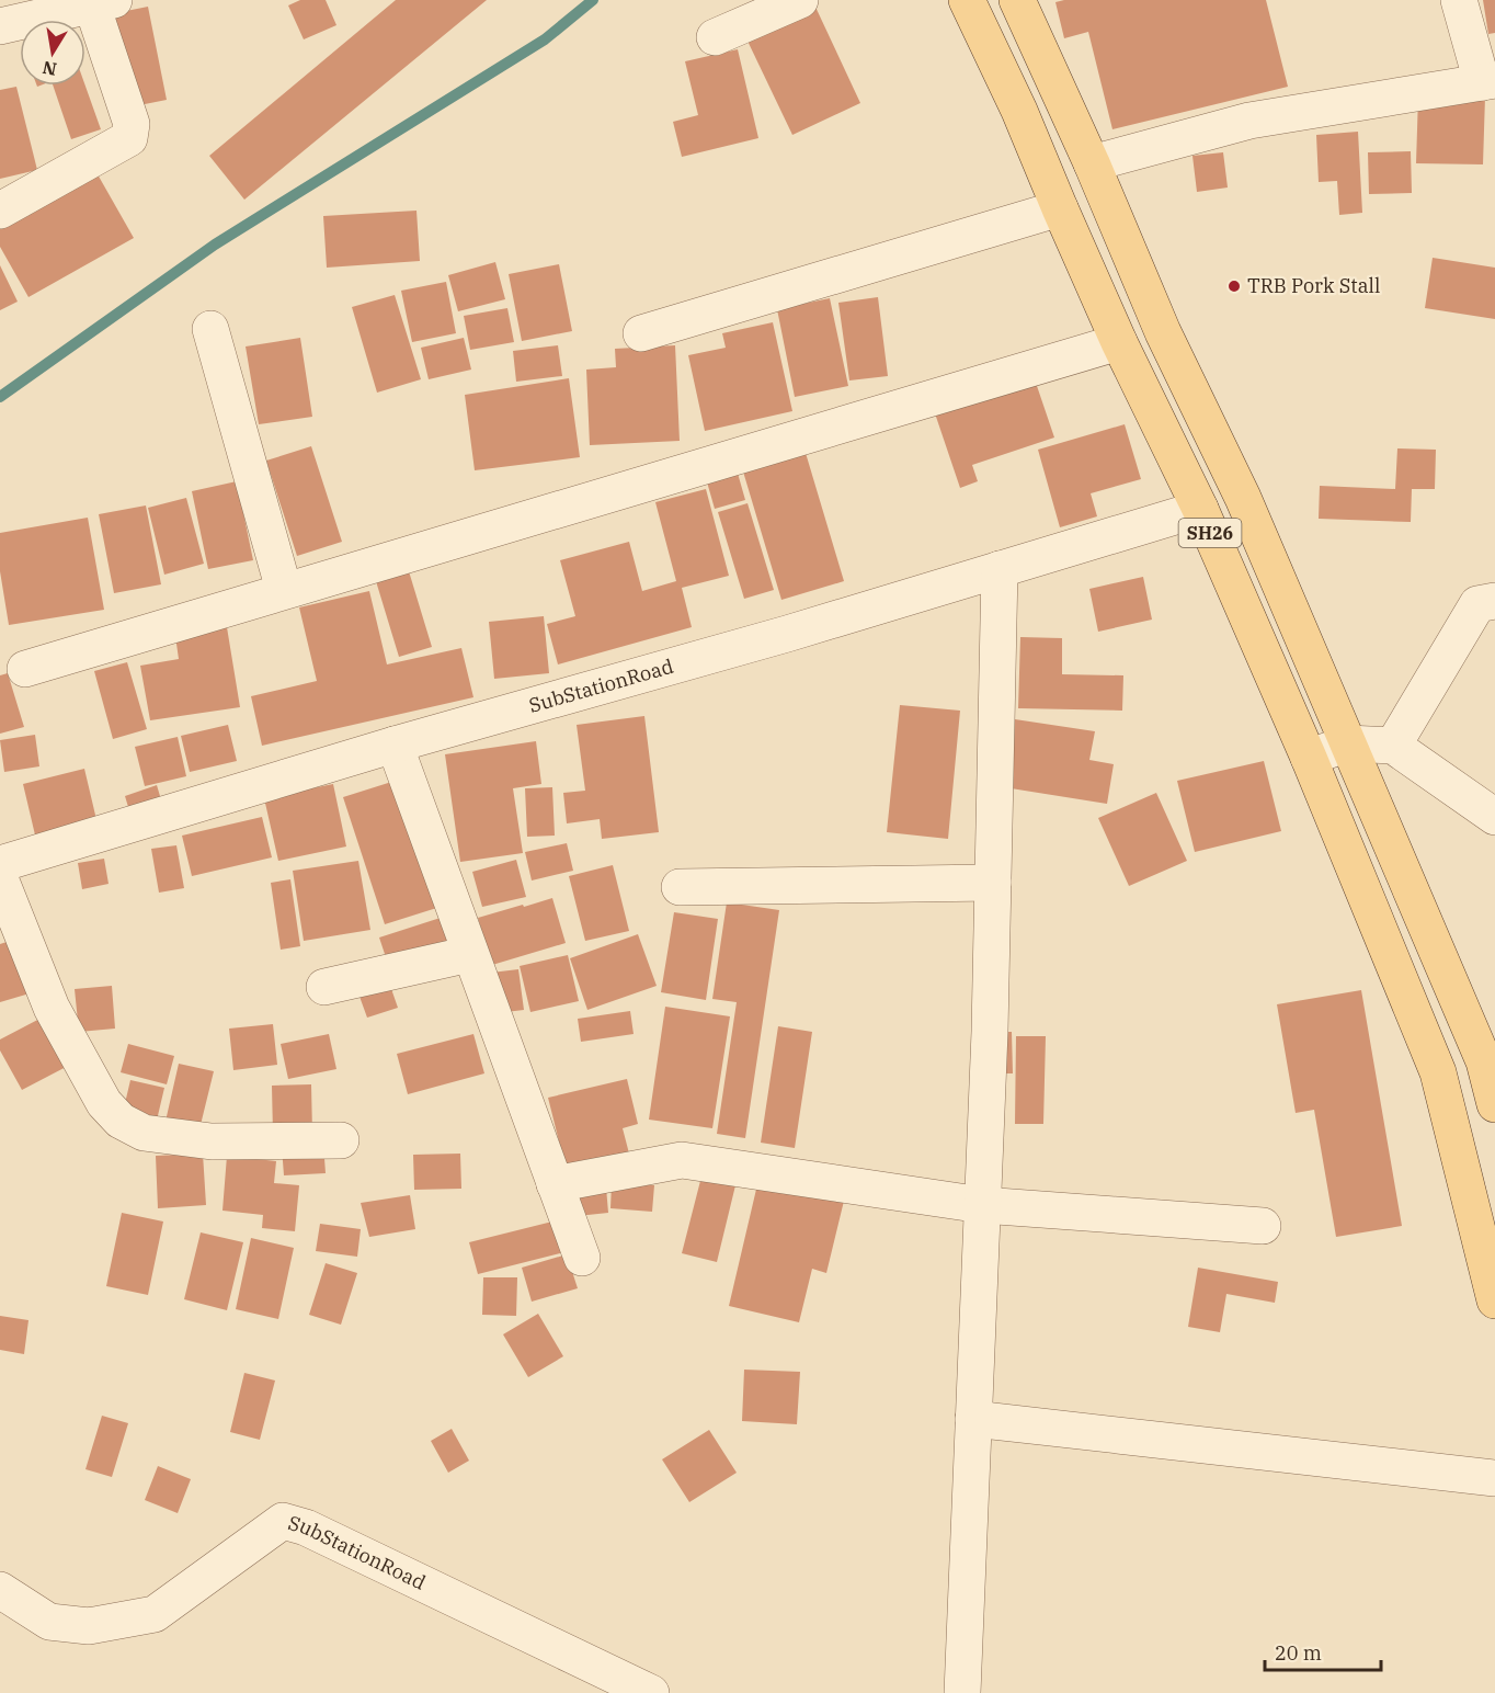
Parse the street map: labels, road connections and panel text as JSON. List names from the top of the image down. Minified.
{"streets":{"main road":["SH26"],"street":["SubStationRoad"]},"crossings":[["SH26","SubStationRoad"]],"places":["TRB Pork Stall"],"scale_bar":"20 m","north":"bottom"}
